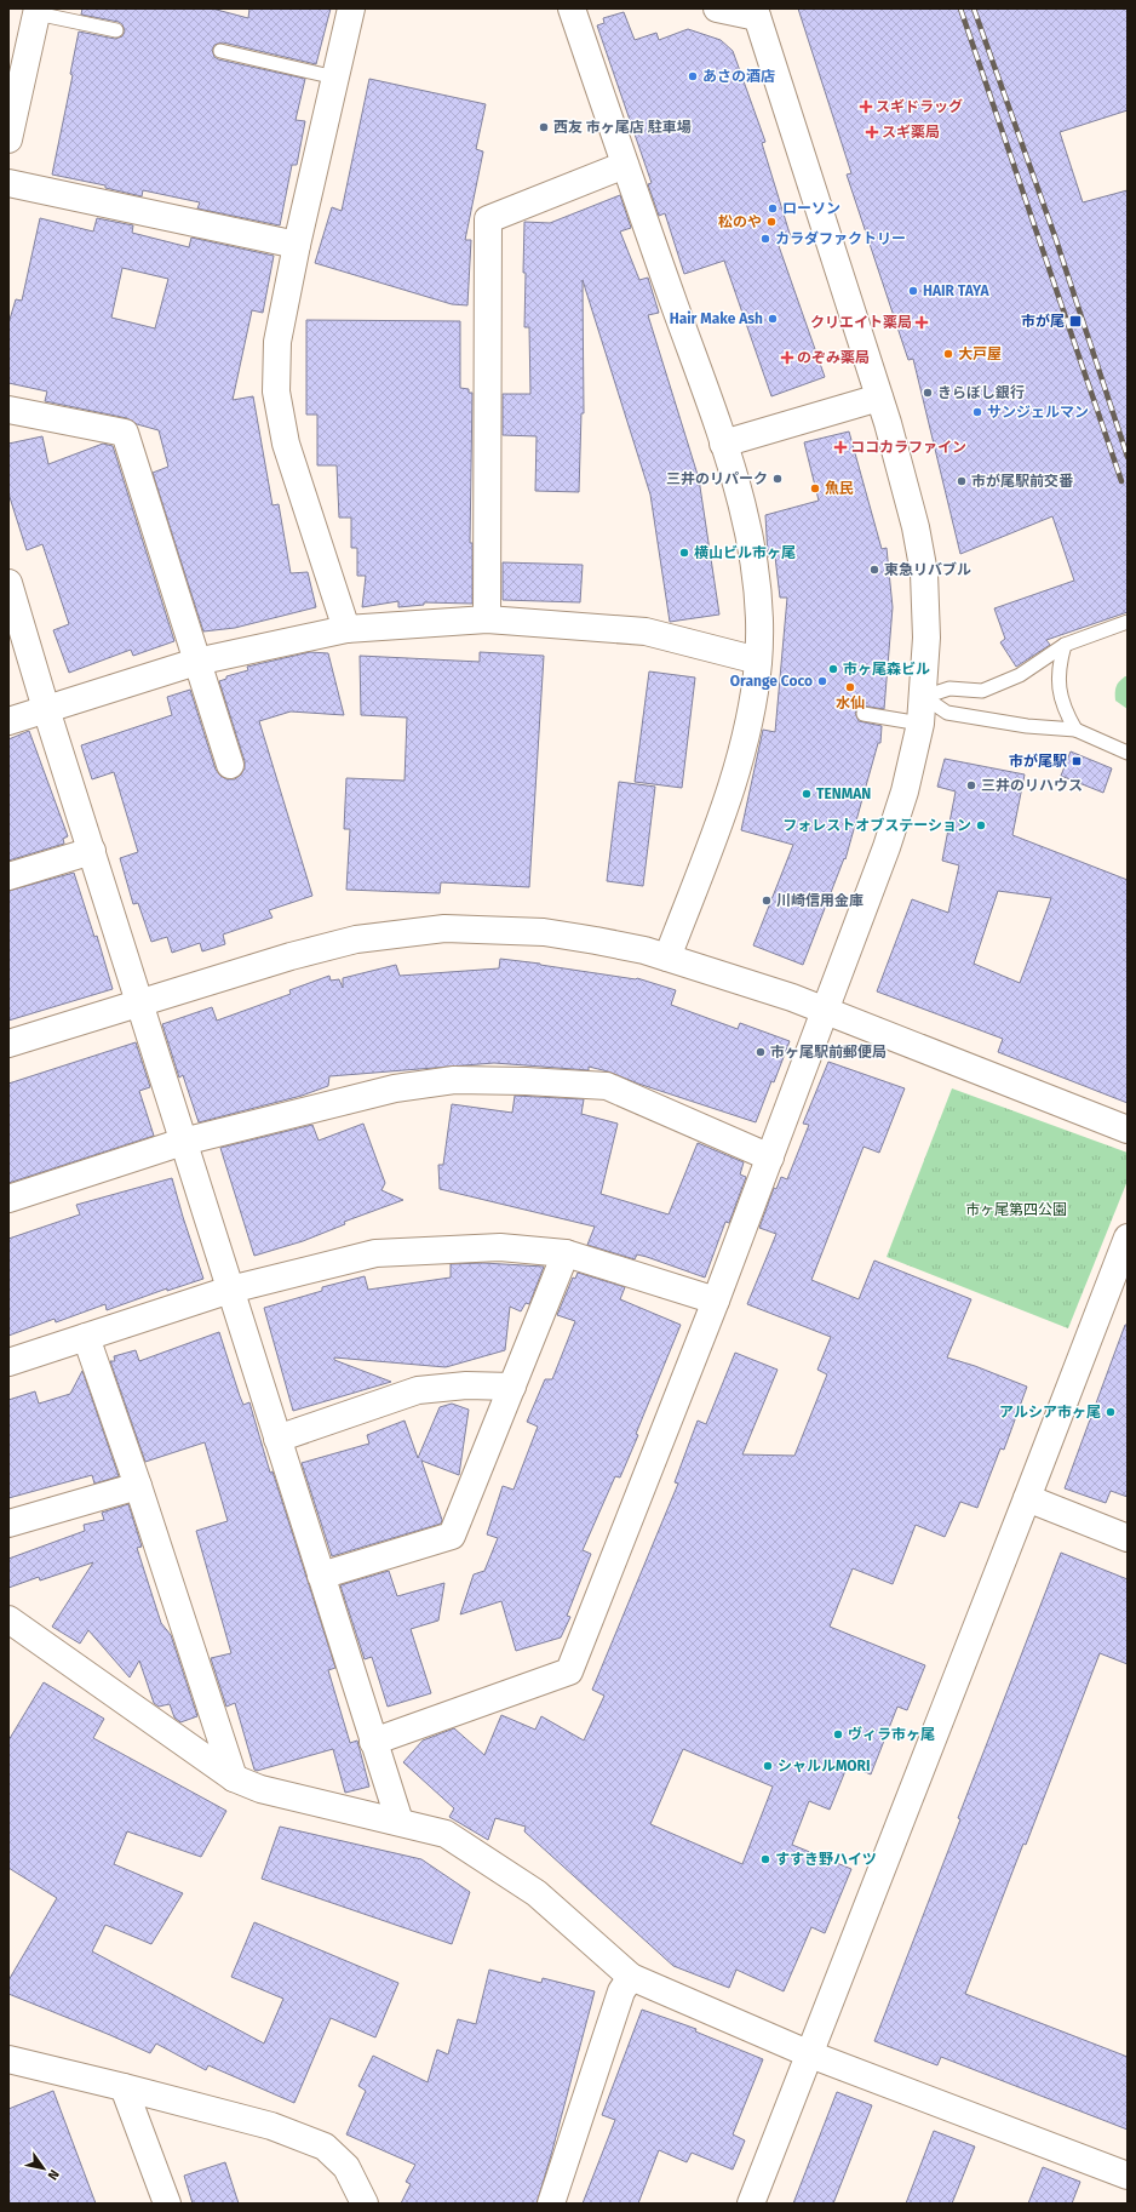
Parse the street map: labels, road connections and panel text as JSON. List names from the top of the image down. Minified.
{"parks":["市ヶ尾第四公園"],"places":{"other":["あさの酒店","西友 市ヶ尾店 駐車場","ローソン","松のや","カラダファクトリー","HAIR TAYA","Hair Make Ash","大戸屋","きらぼし銀行","サンジェルマン","三井のリパーク","市が尾駅前交番","魚民","横山ビル市ヶ尾","東急リバブル","市ヶ尾森ビル","Orange Coco","水仙","三井のリハウス","TENMAN","フォレストオブステーション","川崎信用金庫","市ヶ尾駅前郵便局","アルシア市ヶ尾","ヴィラ市ヶ尾","シャルルMORI","すすき野ハイツ"],"health":["スギドラッグ","スギ薬局","クリエイト薬局","のぞみ薬局","ココカラファイン"],"transit":["市が尾","市が尾駅"]},"north":"bottom right"}
